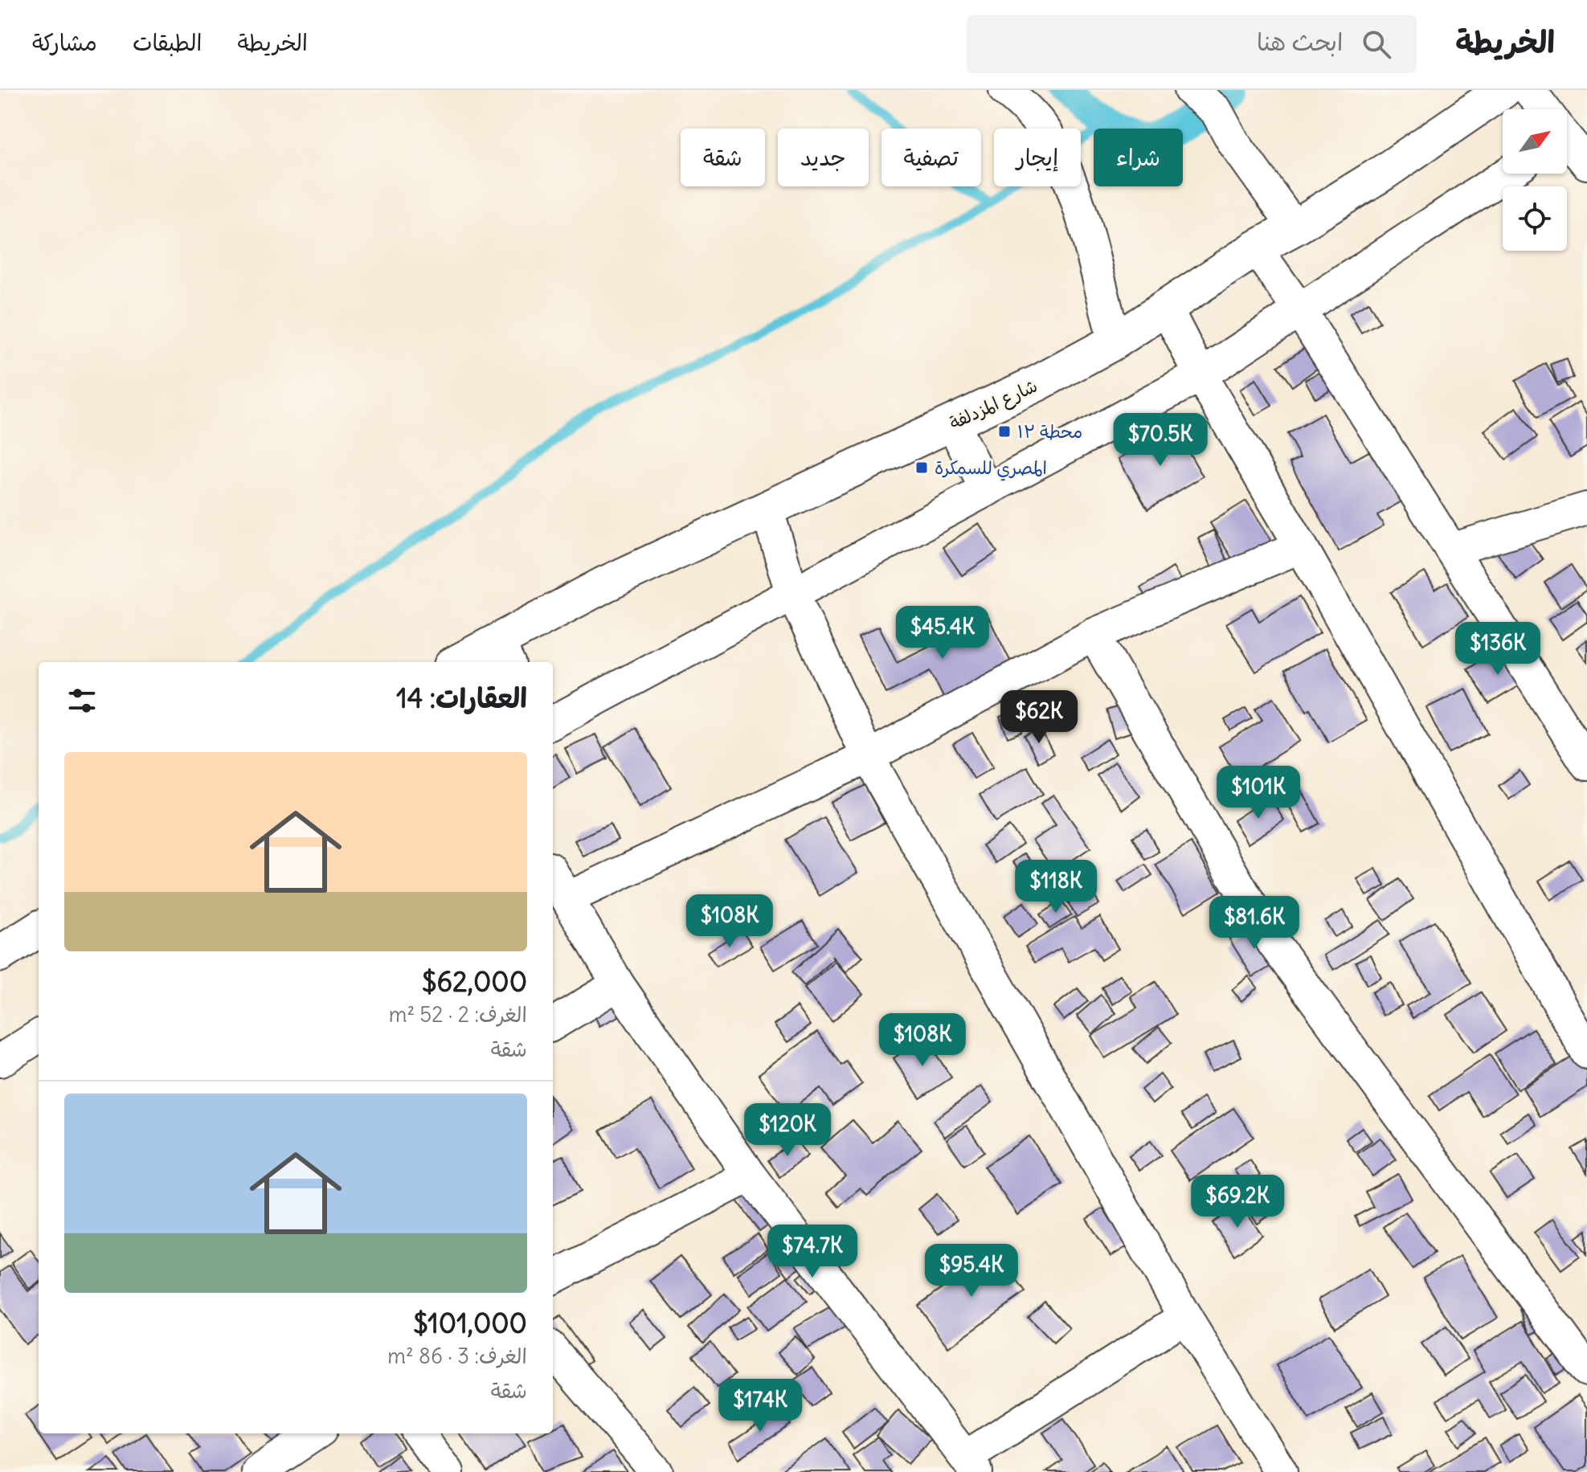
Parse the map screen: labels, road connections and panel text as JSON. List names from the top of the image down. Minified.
{"streets":{"street":["شارع المزدلفة"]},"places":{"transit":["محطة ١٣","المصري للسمكرة"]},"north":"top right","page":{"header":"الخريطة","search":"ابحث هنا","nav":["الخريطة","الطبقات","مشاركة"],"chip":["شراء","إيجار","تصفية","جديد","شقة"],"price":["$70.5K","$45.4K","$136K","$62K","$101K","$118K","$108K","$81.6K","$108K","$120K","$69.2K","$74.7K","$95.4K","$174K"],"heading":"العقارات: 14","list":[{"name":"$62,000","note":"الغرف: 2 · 52 m² · شقة"},{"name":"$101,000","note":"الغرف: 3 · 86 m² · شقة"}]}}
